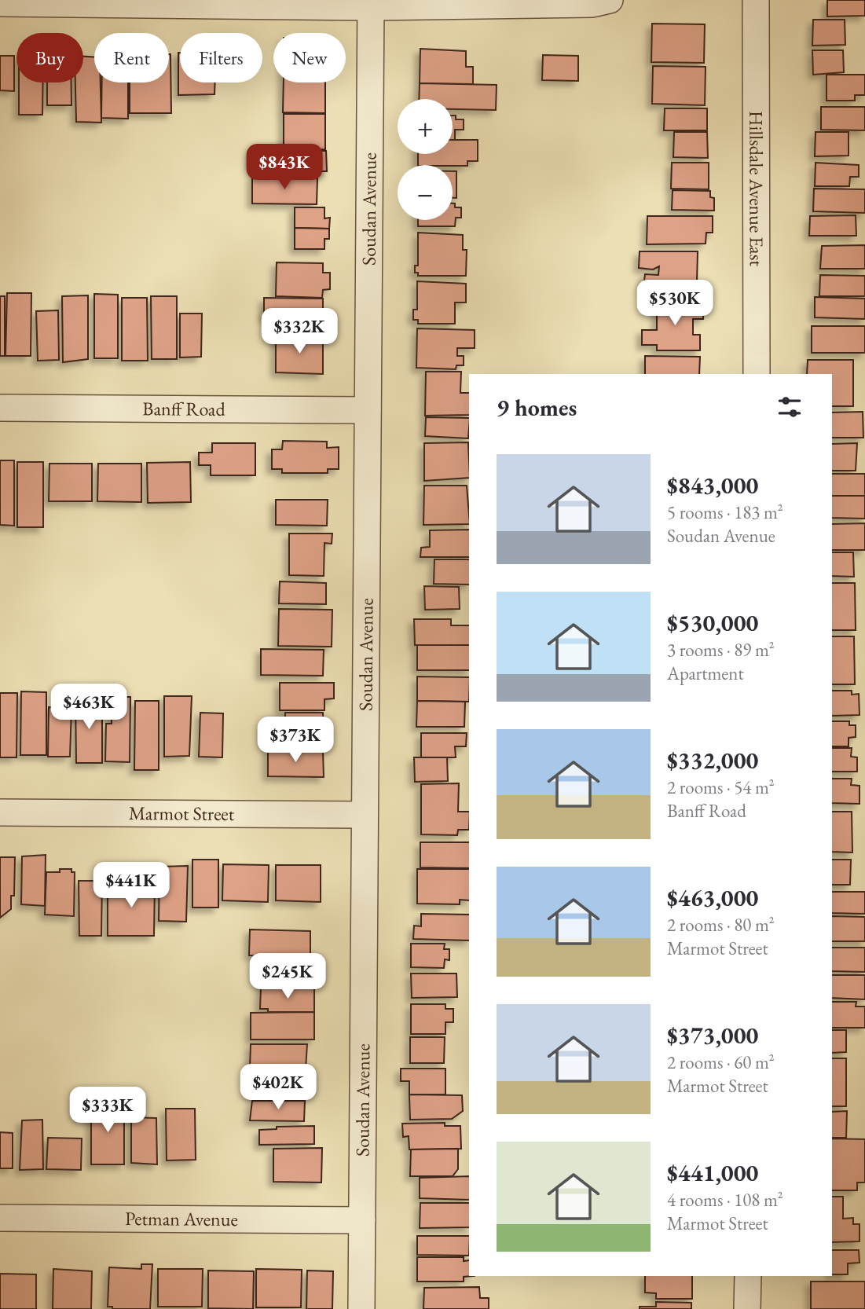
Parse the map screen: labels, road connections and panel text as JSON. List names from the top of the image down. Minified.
{"streets":{"street":["Hillsdale Avenue East","Soudan Avenue","Banff Road","Marmot Street","Petman Avenue"]},"crossings":[["Soudan Avenue","Banff Road"],["Soudan Avenue","Marmot Street"],["Soudan Avenue","Petman Avenue"]],"page":{"chip":["Buy","Rent","Filters","New"],"map_buttons":["+","−"],"price":["$843K","$530K","$332K","$463K","$373K","$441K","$245K","$402K","$333K"],"heading":"9 homes","list":[{"name":"$843,000","note":"5 rooms · 183 m² · Soudan Avenue"},{"name":"$530,000","note":"3 rooms · 89 m² · Apartment"},{"name":"$332,000","note":"2 rooms · 54 m² · Banff Road"},{"name":"$463,000","note":"2 rooms · 80 m² · Marmot Street"},{"name":"$373,000","note":"2 rooms · 60 m² · Marmot Street"},{"name":"$441,000","note":"4 rooms · 108 m² · Marmot Street"}]}}
